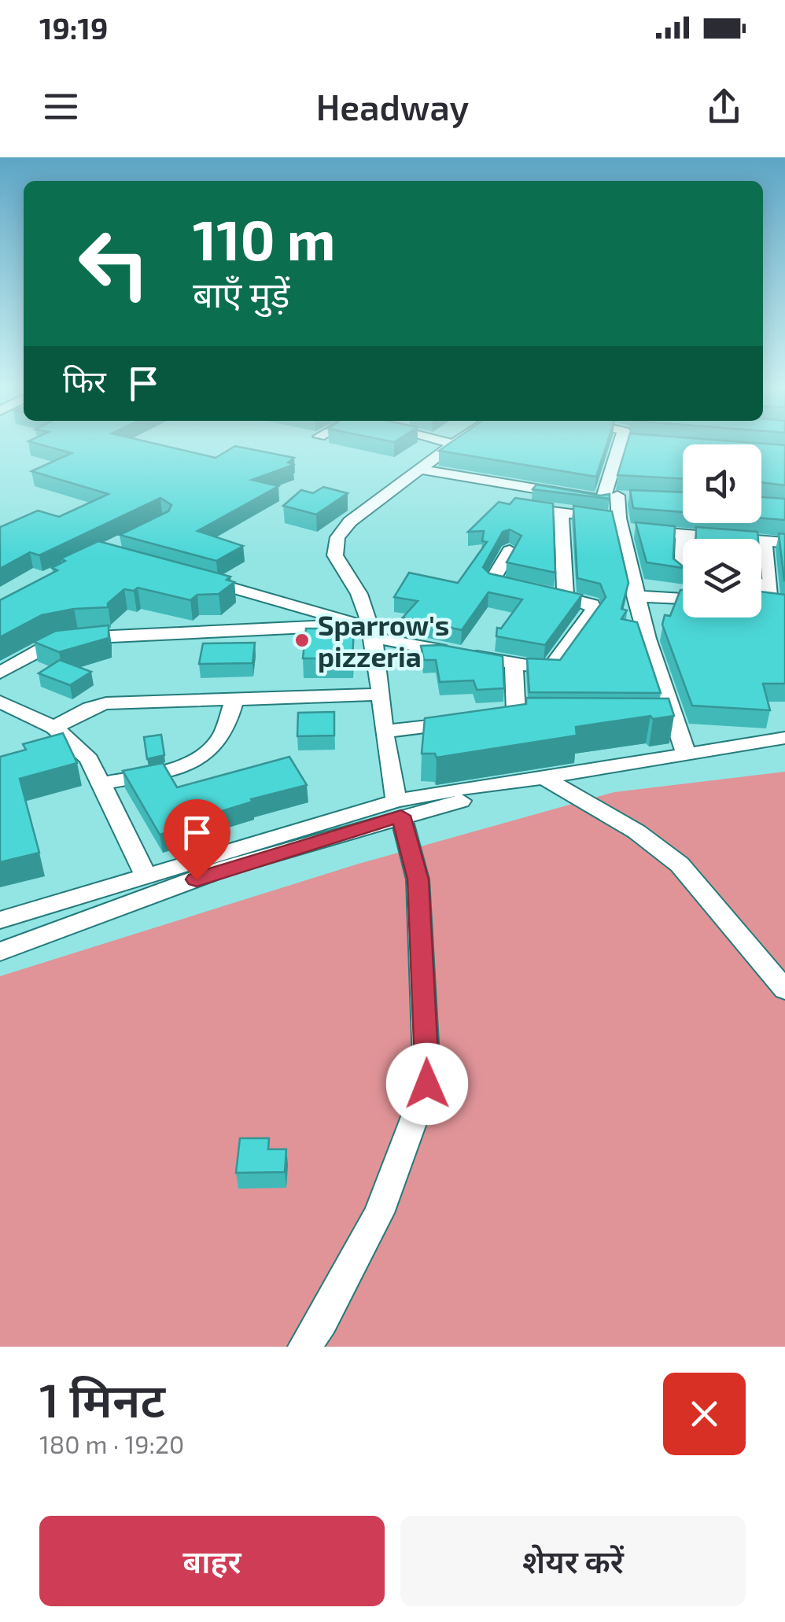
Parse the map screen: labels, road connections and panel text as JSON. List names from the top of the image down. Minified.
{"places":["Sparrow's pizzeria"],"page":{"status":"19:19","header":"Headway","turn":["110 m","बाएँ मुड़ें"],"then":"फिर","heading":["1 मिनट","180 m · 19:20"],"buttons":["बाहर","शेयर करें"]}}
